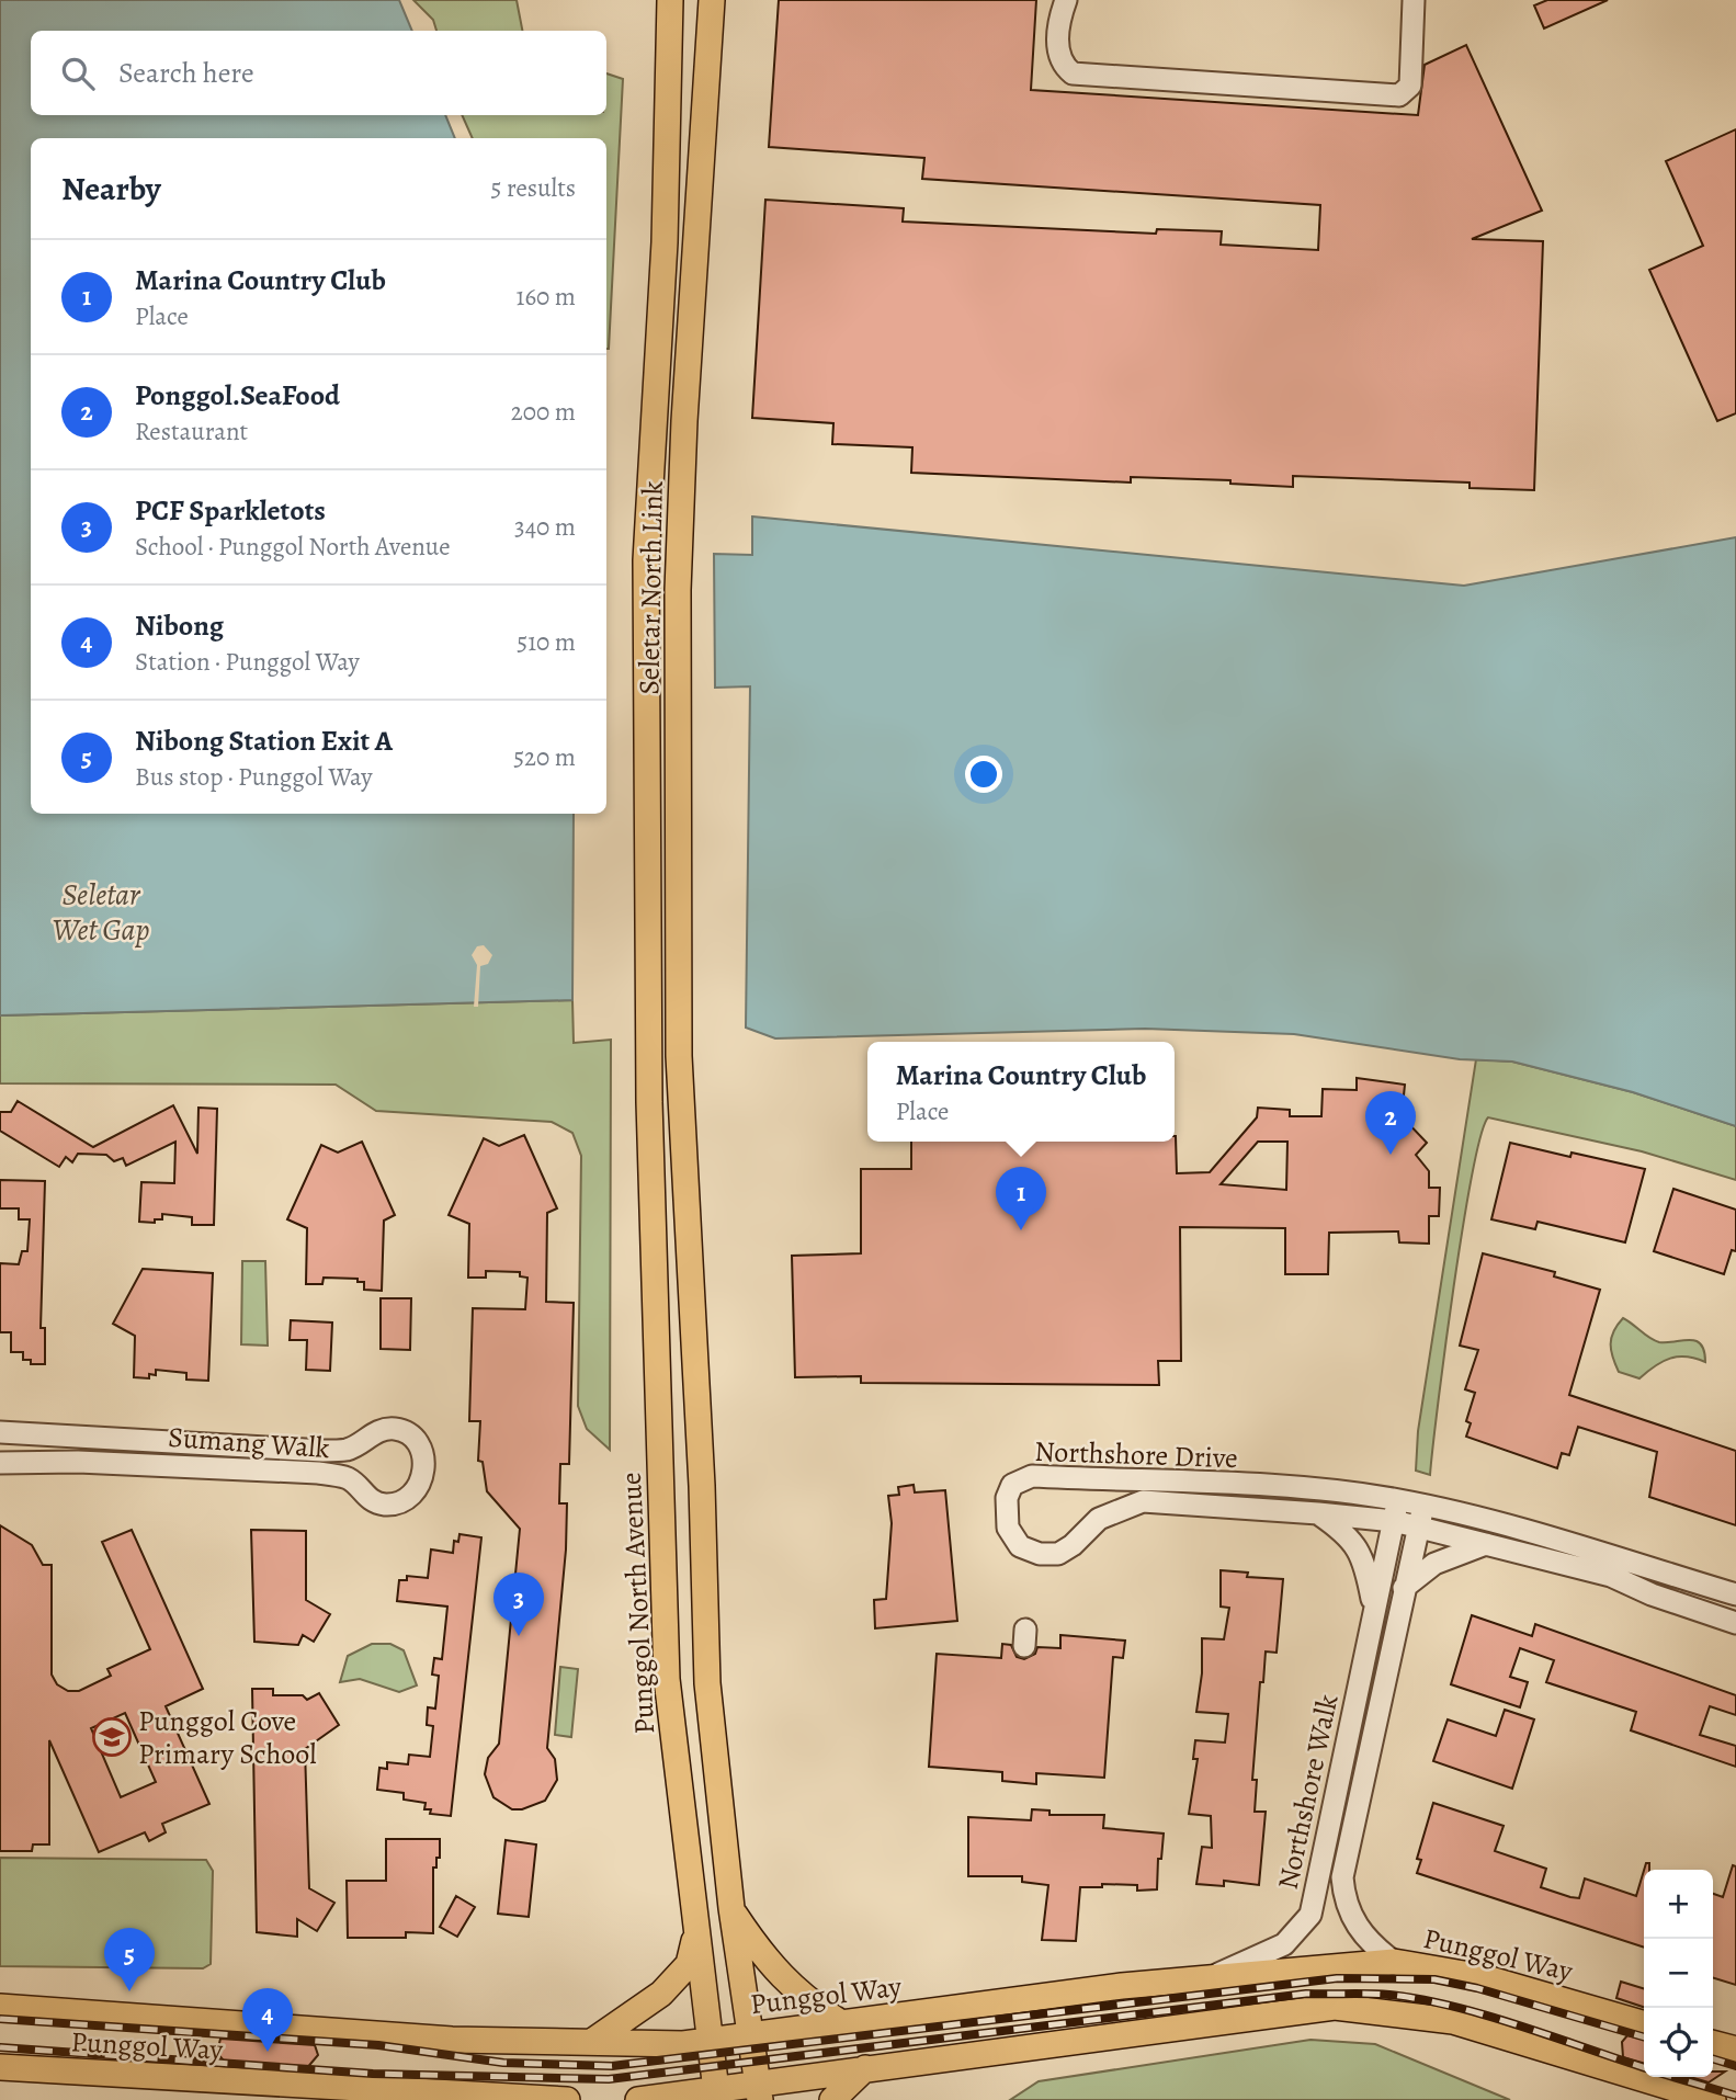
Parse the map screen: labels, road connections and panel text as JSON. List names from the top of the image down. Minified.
{"streets":{"main road":["Seletar North Link","Punggol North Avenue","Punggol Way"],"street":["Sumang Walk","Northshore Drive","Northshore Walk"]},"crossings":[["Seletar North Link","Punggol North Avenue"],["Northshore Drive","Northshore Walk"],["Punggol North Avenue","Punggol Way"],["Northshore Walk","Punggol Way"]],"water":["Seletar Wet Gap"],"places":{"school or university":["Punggol Cove Primary School"]},"page":{"search":"Search here","heading":["Nearby","5 results"],"list":[{"mark":"1","name":"Marina Country Club","note":"Place","value":"160 m"},{"mark":"2","name":"Ponggol.SeaFood","note":"Restaurant","value":"200 m"},{"mark":"3","name":"PCF Sparkletots","note":"School · Punggol North Avenue","value":"340 m"},{"mark":"4","name":"Nibong","note":"Station · Punggol Way","value":"510 m"},{"mark":"5","name":"Nibong Station Exit A","note":"Bus stop · Punggol Way","value":"520 m"}],"popup":["Marina Country Club","Place"],"pins":["2","1","3","5","4"],"map_buttons":["+","−"]}}
